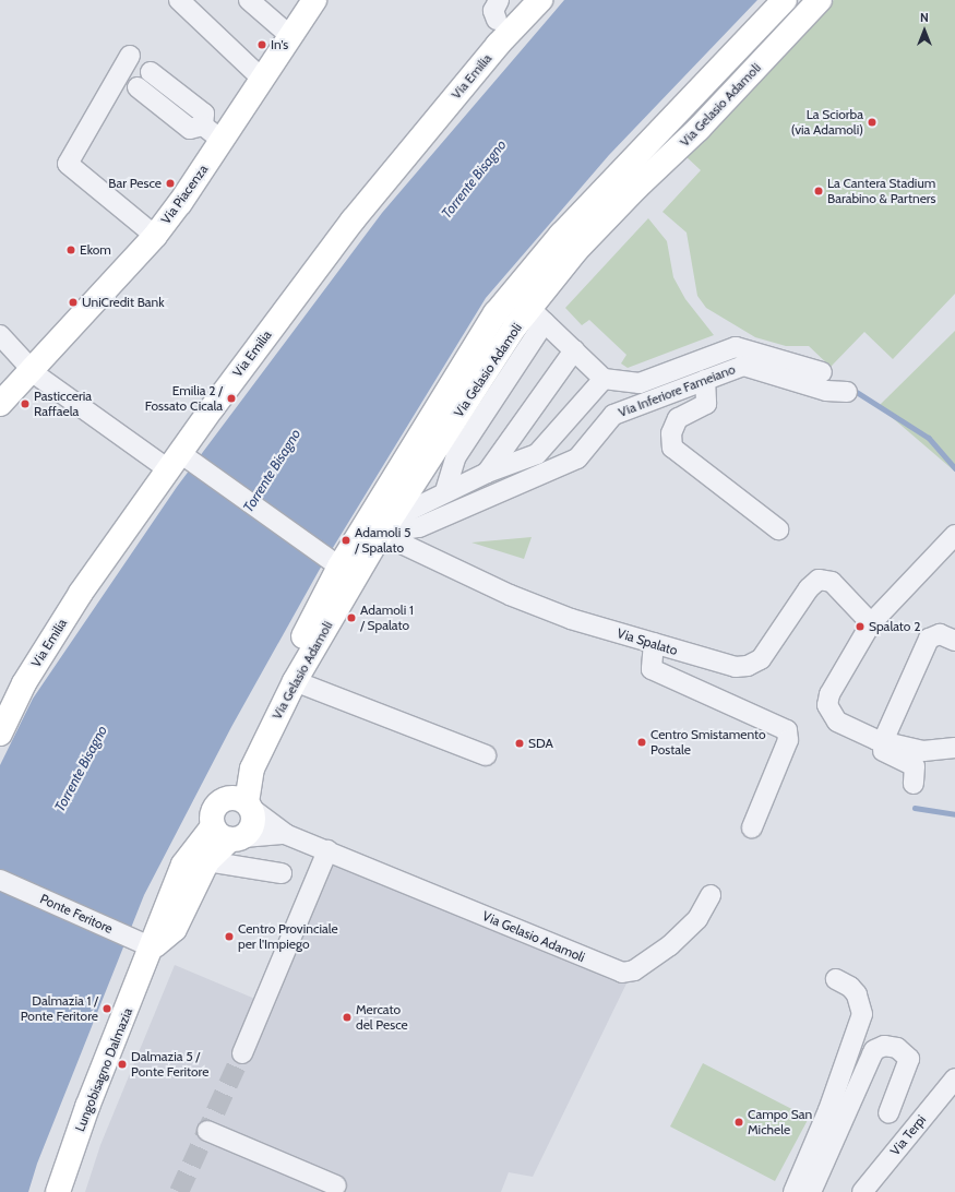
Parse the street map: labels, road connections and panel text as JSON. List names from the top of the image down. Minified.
{"streets":{"main road":["Via Emilia","Via Gelasio Adamoli","Via Piacenza","Lungobisagno Dalmazia"],"street":["Via Inferiore Fameiano","Via Spalato","Ponte Feritore","Via Terpi"]},"crossings":[["Via Gelasio Adamoli","Via Inferiore Fameiano"],["Via Gelasio Adamoli","Via Spalato"],["Via Gelasio Adamoli","Ponte Feritore"],["Via Gelasio Adamoli","Lungobisagno Dalmazia"],["Via Inferiore Fameiano","Via Spalato"],["Ponte Feritore","Lungobisagno Dalmazia"]],"water":["Torrente Bisagno"],"places":["In's","La Sciorba (via Adamoli)","Bar Pesce","La Cantera Stadium Barabino & Partners","Ekom","UniCredit Bank","Emilia 2 / Fossato Cicala","Pasticceria Raffaela","Adamoli 5 / Spalato","Adamoli 1 / Spalato","Spalato 2","Centro Smistamento Postale","SDA","Centro Provinciale per l'Impiego","Dalmazia 1 / Ponte Feritore","Mercato del Pesce","Dalmazia 5 / Ponte Feritore","Campo San Michele"],"north":"top"}
